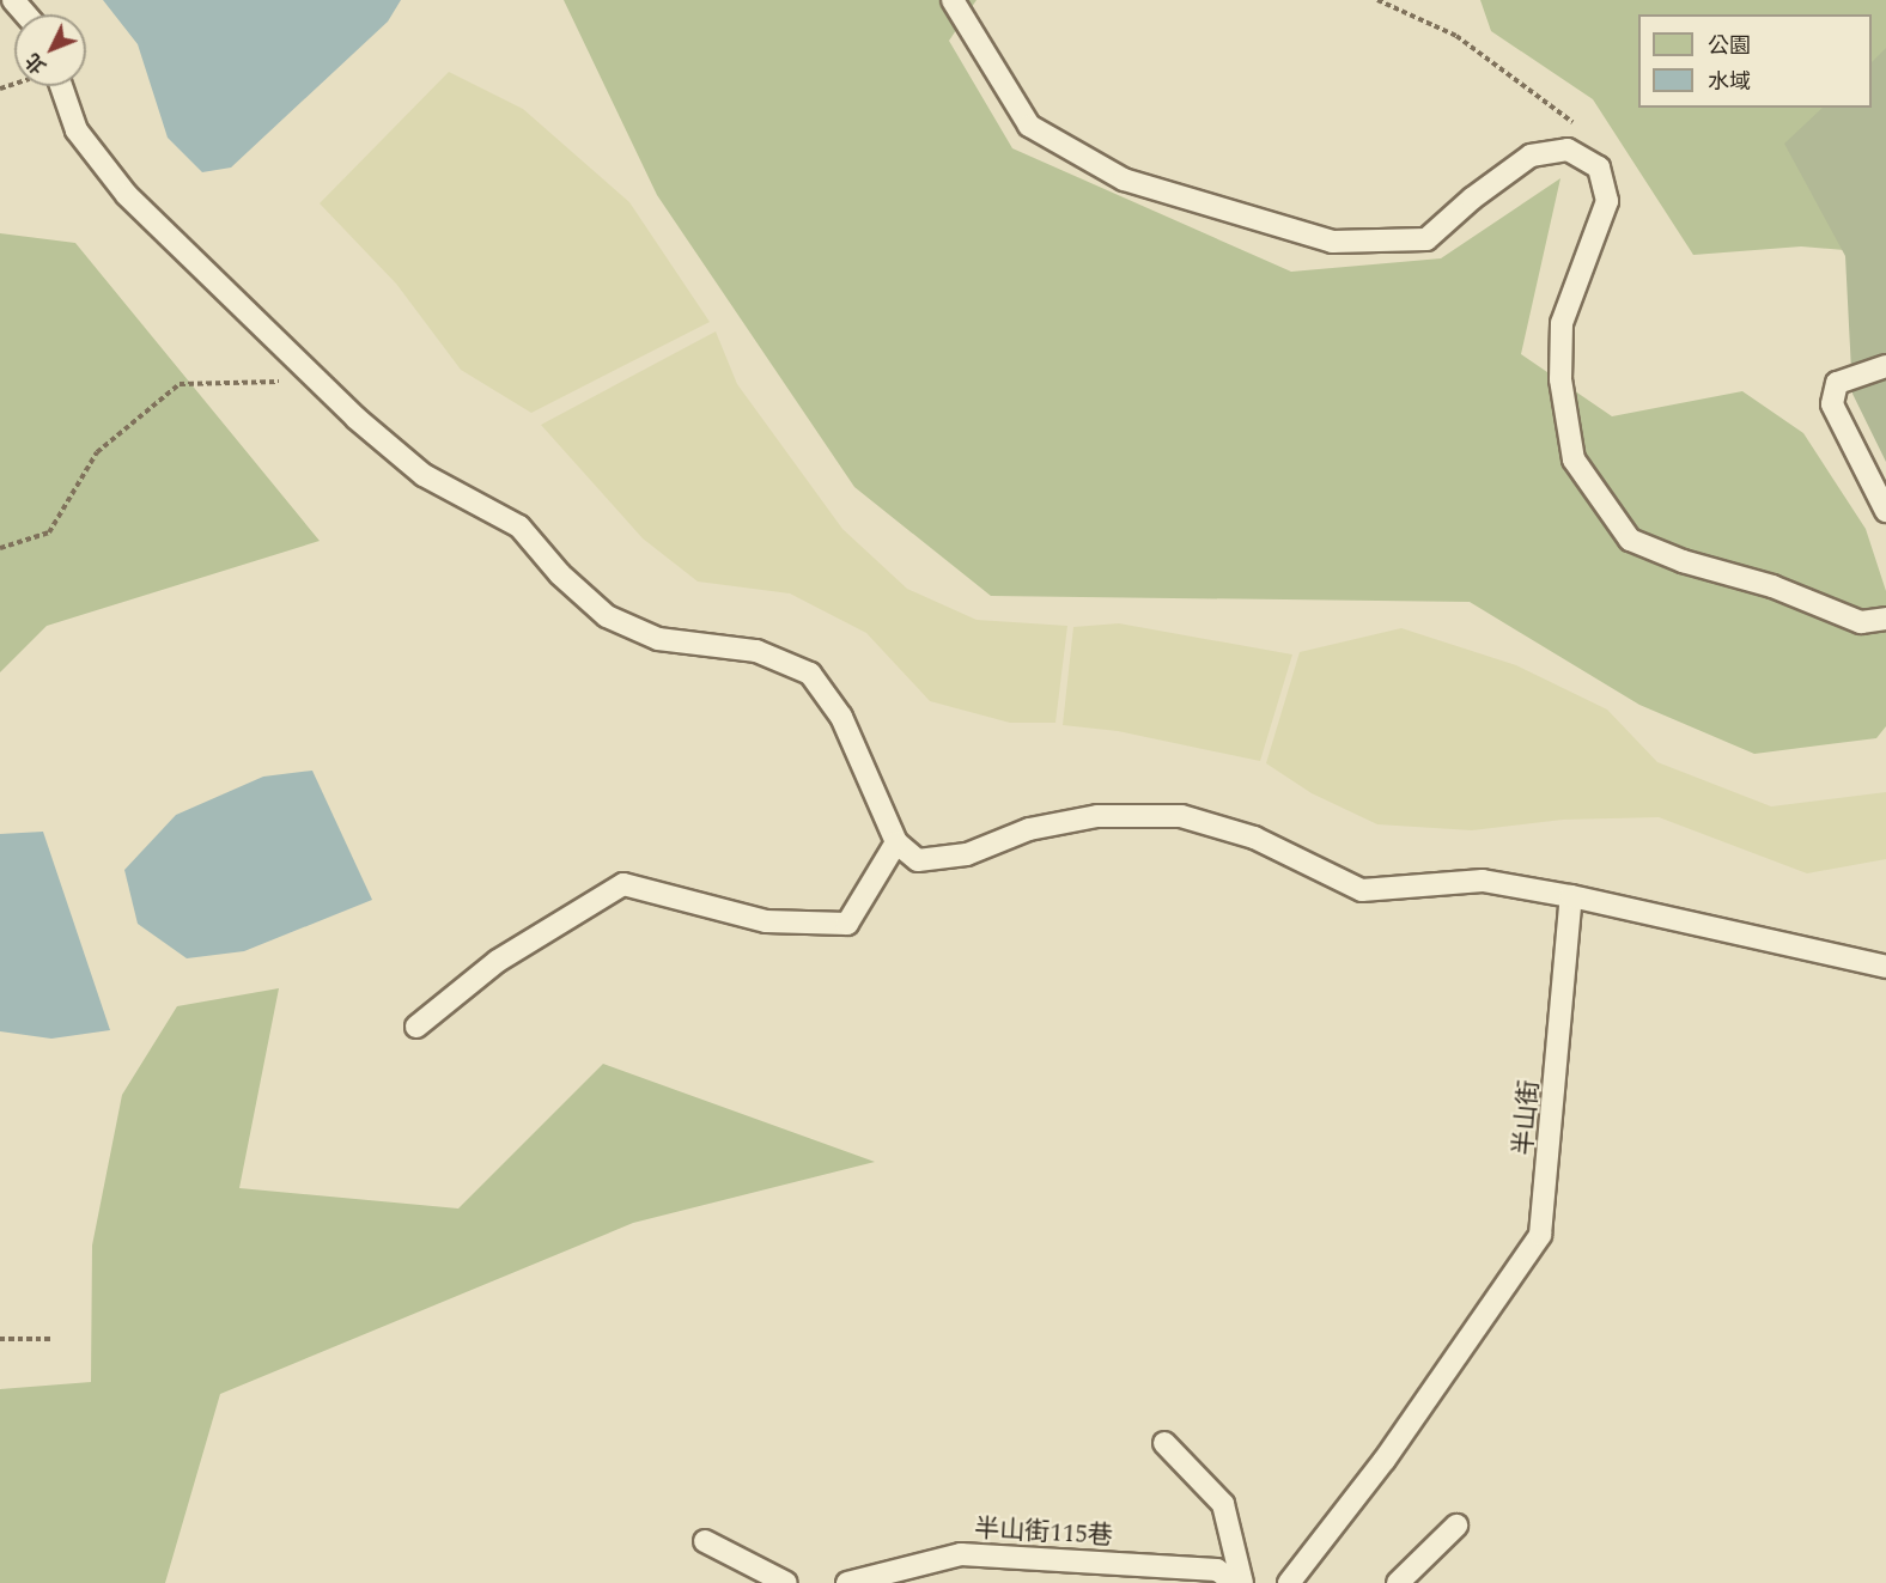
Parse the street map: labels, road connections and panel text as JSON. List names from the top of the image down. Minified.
{"streets":{"lane":["半山街","半山街115巷"]},"legend":["公園","水域"],"north":"bottom left"}
